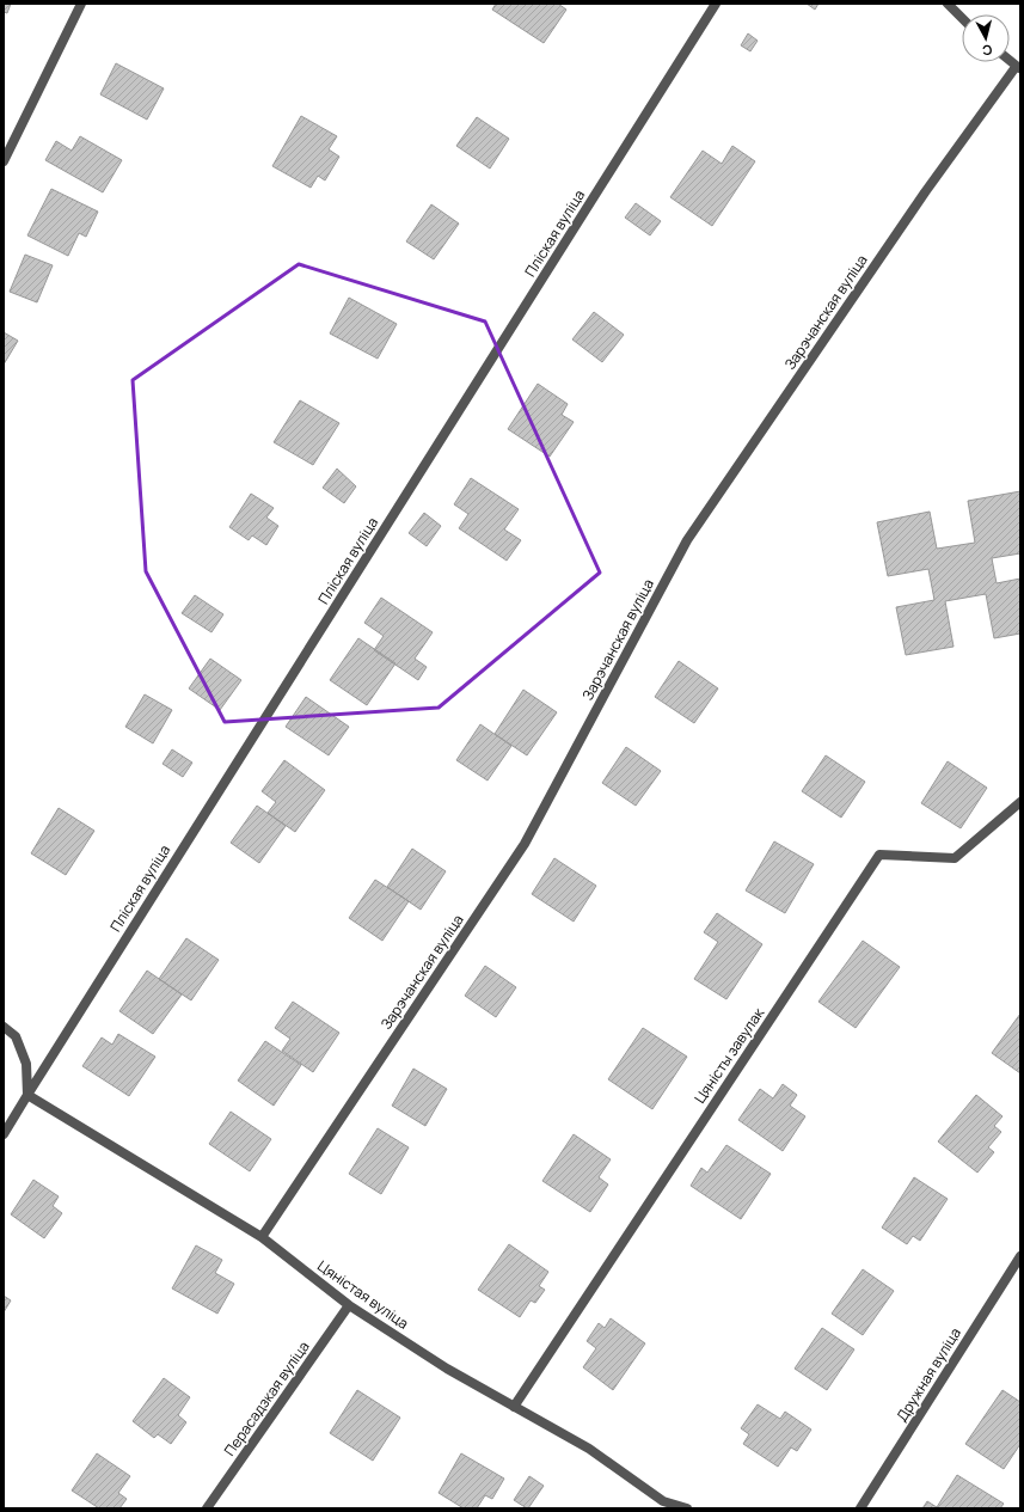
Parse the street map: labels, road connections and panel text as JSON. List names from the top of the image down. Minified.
{"streets":{"street":["Пліская вуліца","Зарэчанская вуліца","Цяністы завулак","Цяністая вуліца","Дружная вуліца","Перасадзкая вуліца"]},"crossings":[["Пліская вуліца","Цяністая вуліца"],["Зарэчанская вуліца","Цяністая вуліца"],["Цяністы завулак","Цяністая вуліца"],["Цяністая вуліца","Перасадзкая вуліца"]],"north":"bottom"}
